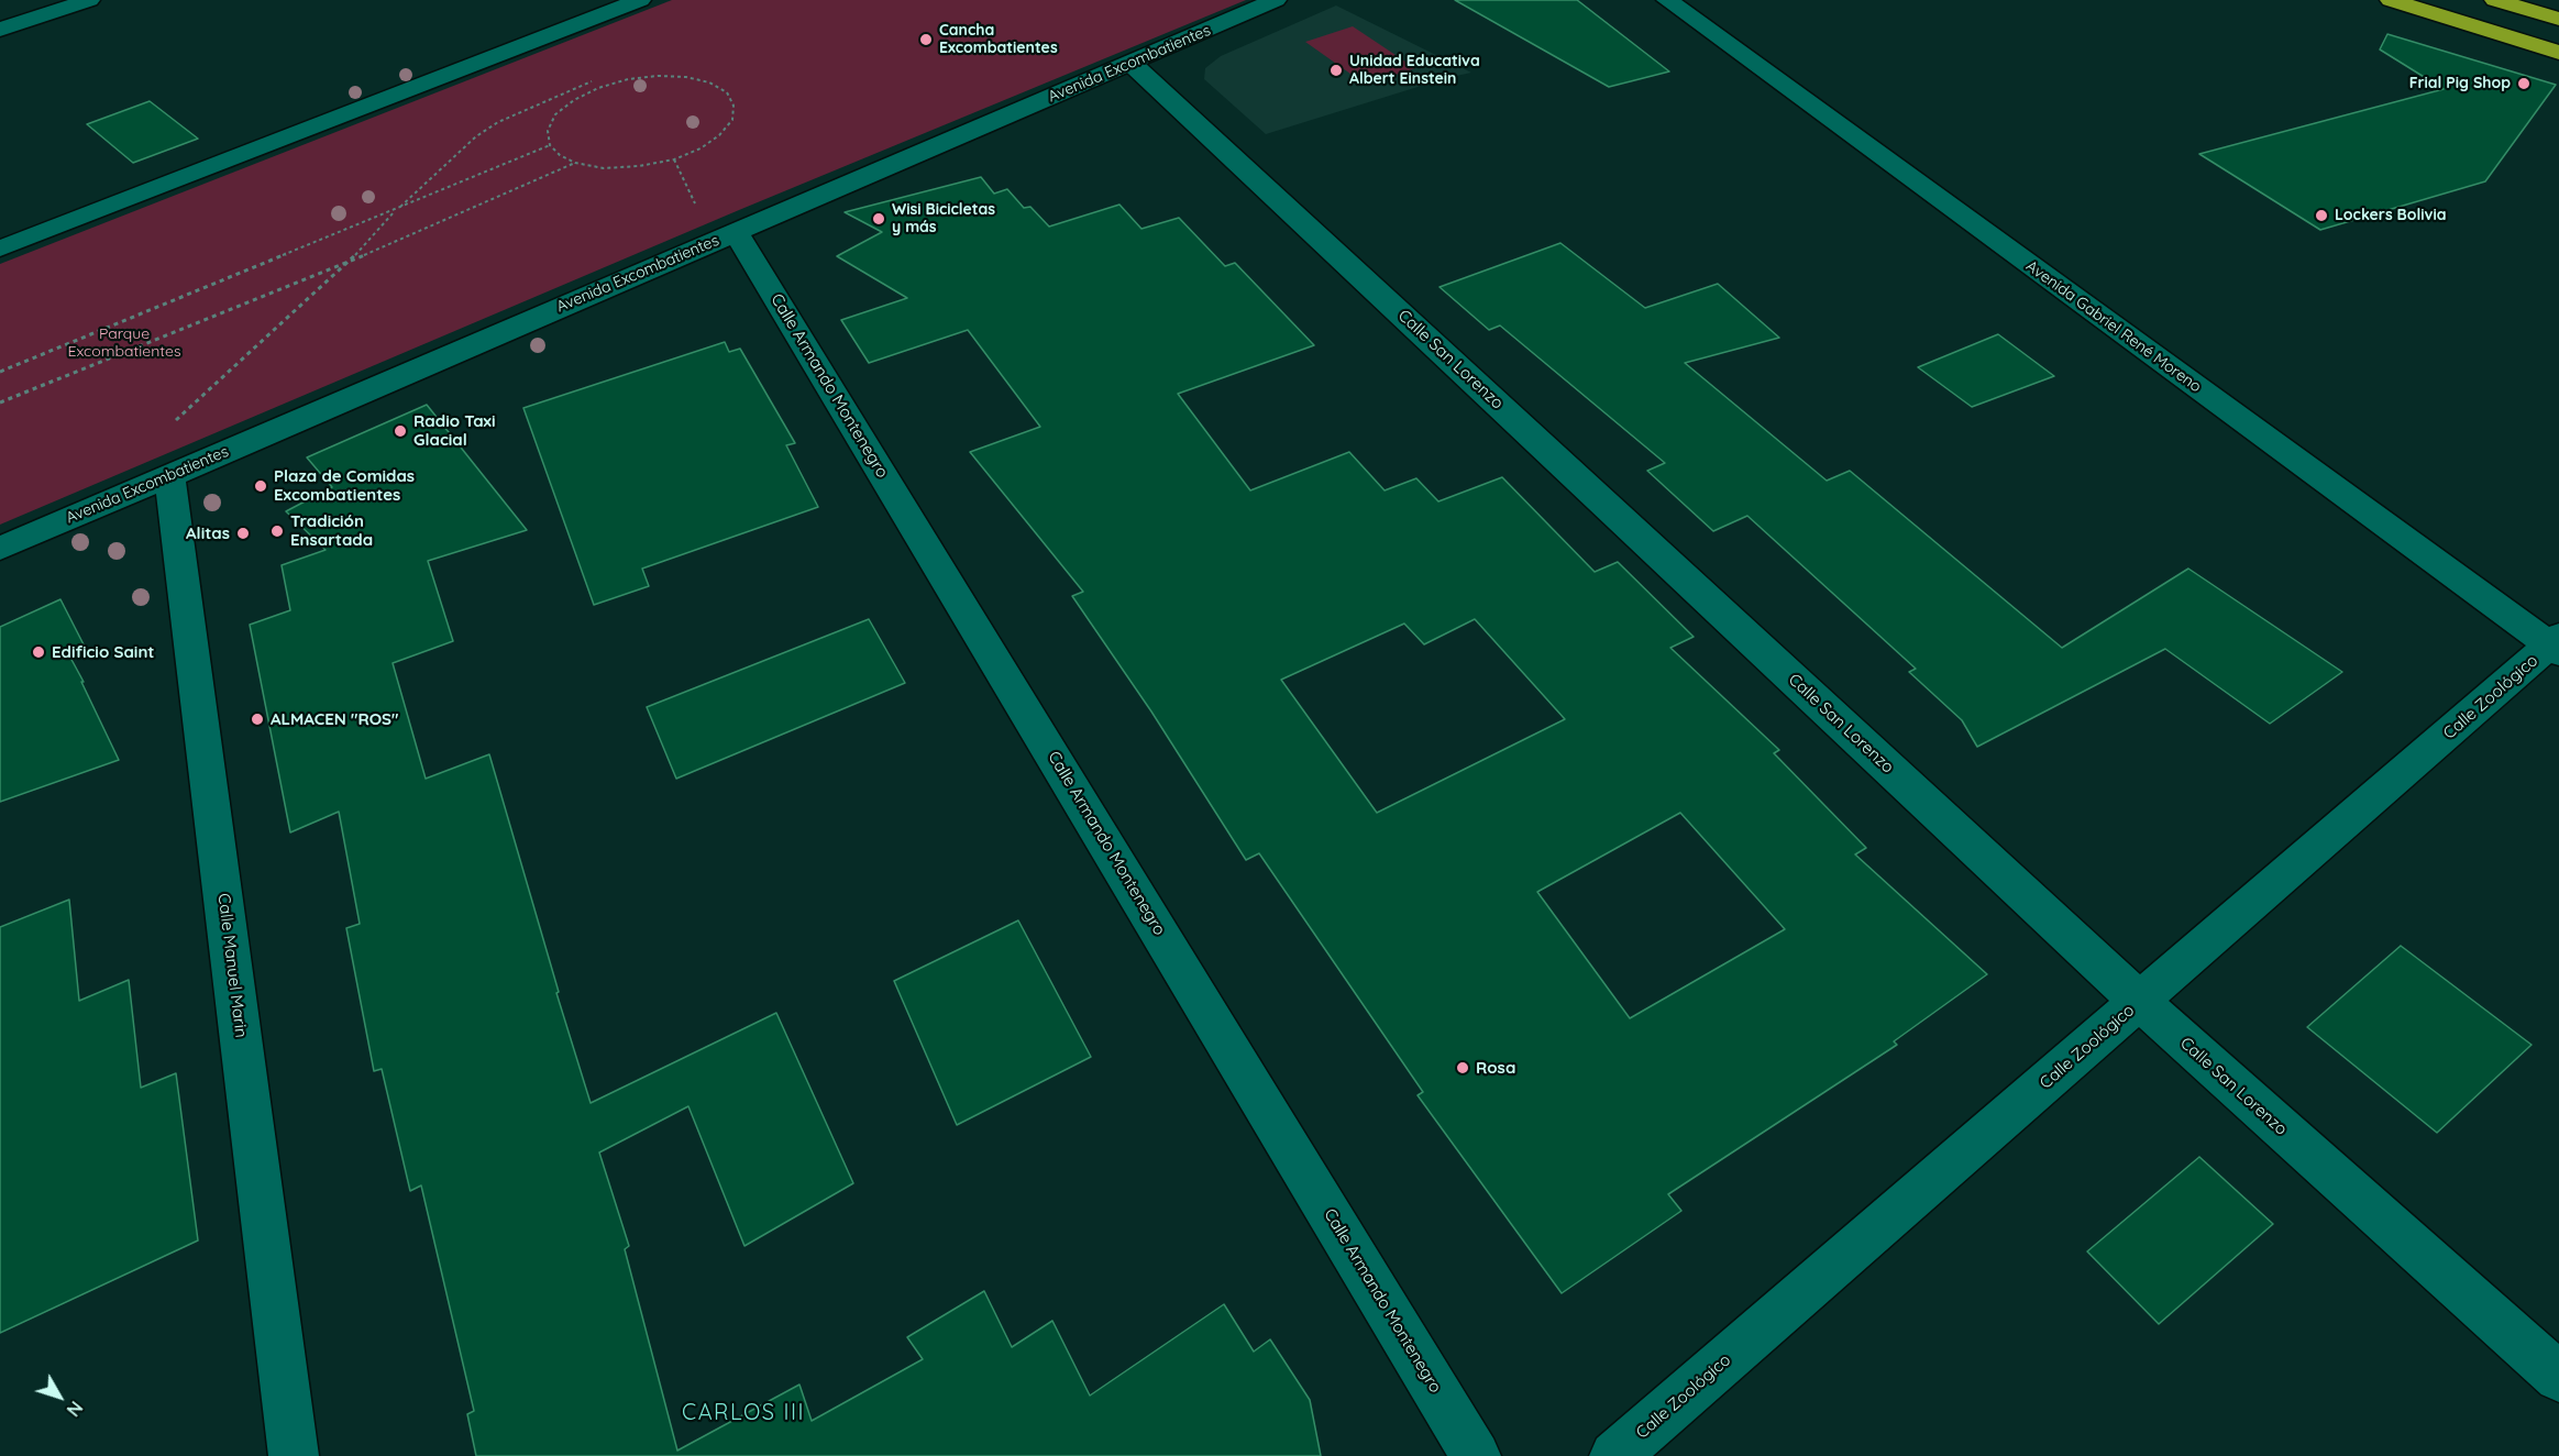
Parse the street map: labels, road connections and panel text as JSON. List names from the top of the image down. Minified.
{"streets":{"street":["Avenida Excombatientes","Avenida Gabriel René Moreno","Calle San Lorenzo","Calle Armando Montenegro","Calle Zoológico","Calle Manuel Marin"]},"crossings":[["Avenida Excombatientes","Calle San Lorenzo"],["Avenida Excombatientes","Calle Armando Montenegro"],["Avenida Excombatientes","Calle Manuel Marin"],["Avenida Gabriel René Moreno","Calle Zoológico"],["Calle San Lorenzo","Calle Zoológico"]],"districts":["CARLOS III"],"parks":["Parque Excombatientes"],"places":["Cancha Excombatientes","Unidad Educativa Albert Einstein","Frial Pig Shop","Lockers Bolivia","Wisi Bicicletas y más","Radio Taxi Glacial","Plaza de Comidas Excombatientes","Tradición Ensartada","Alitas","Edificio Saint","ALMACEN \"ROS\"","Rosa"],"north":"bottom right"}
